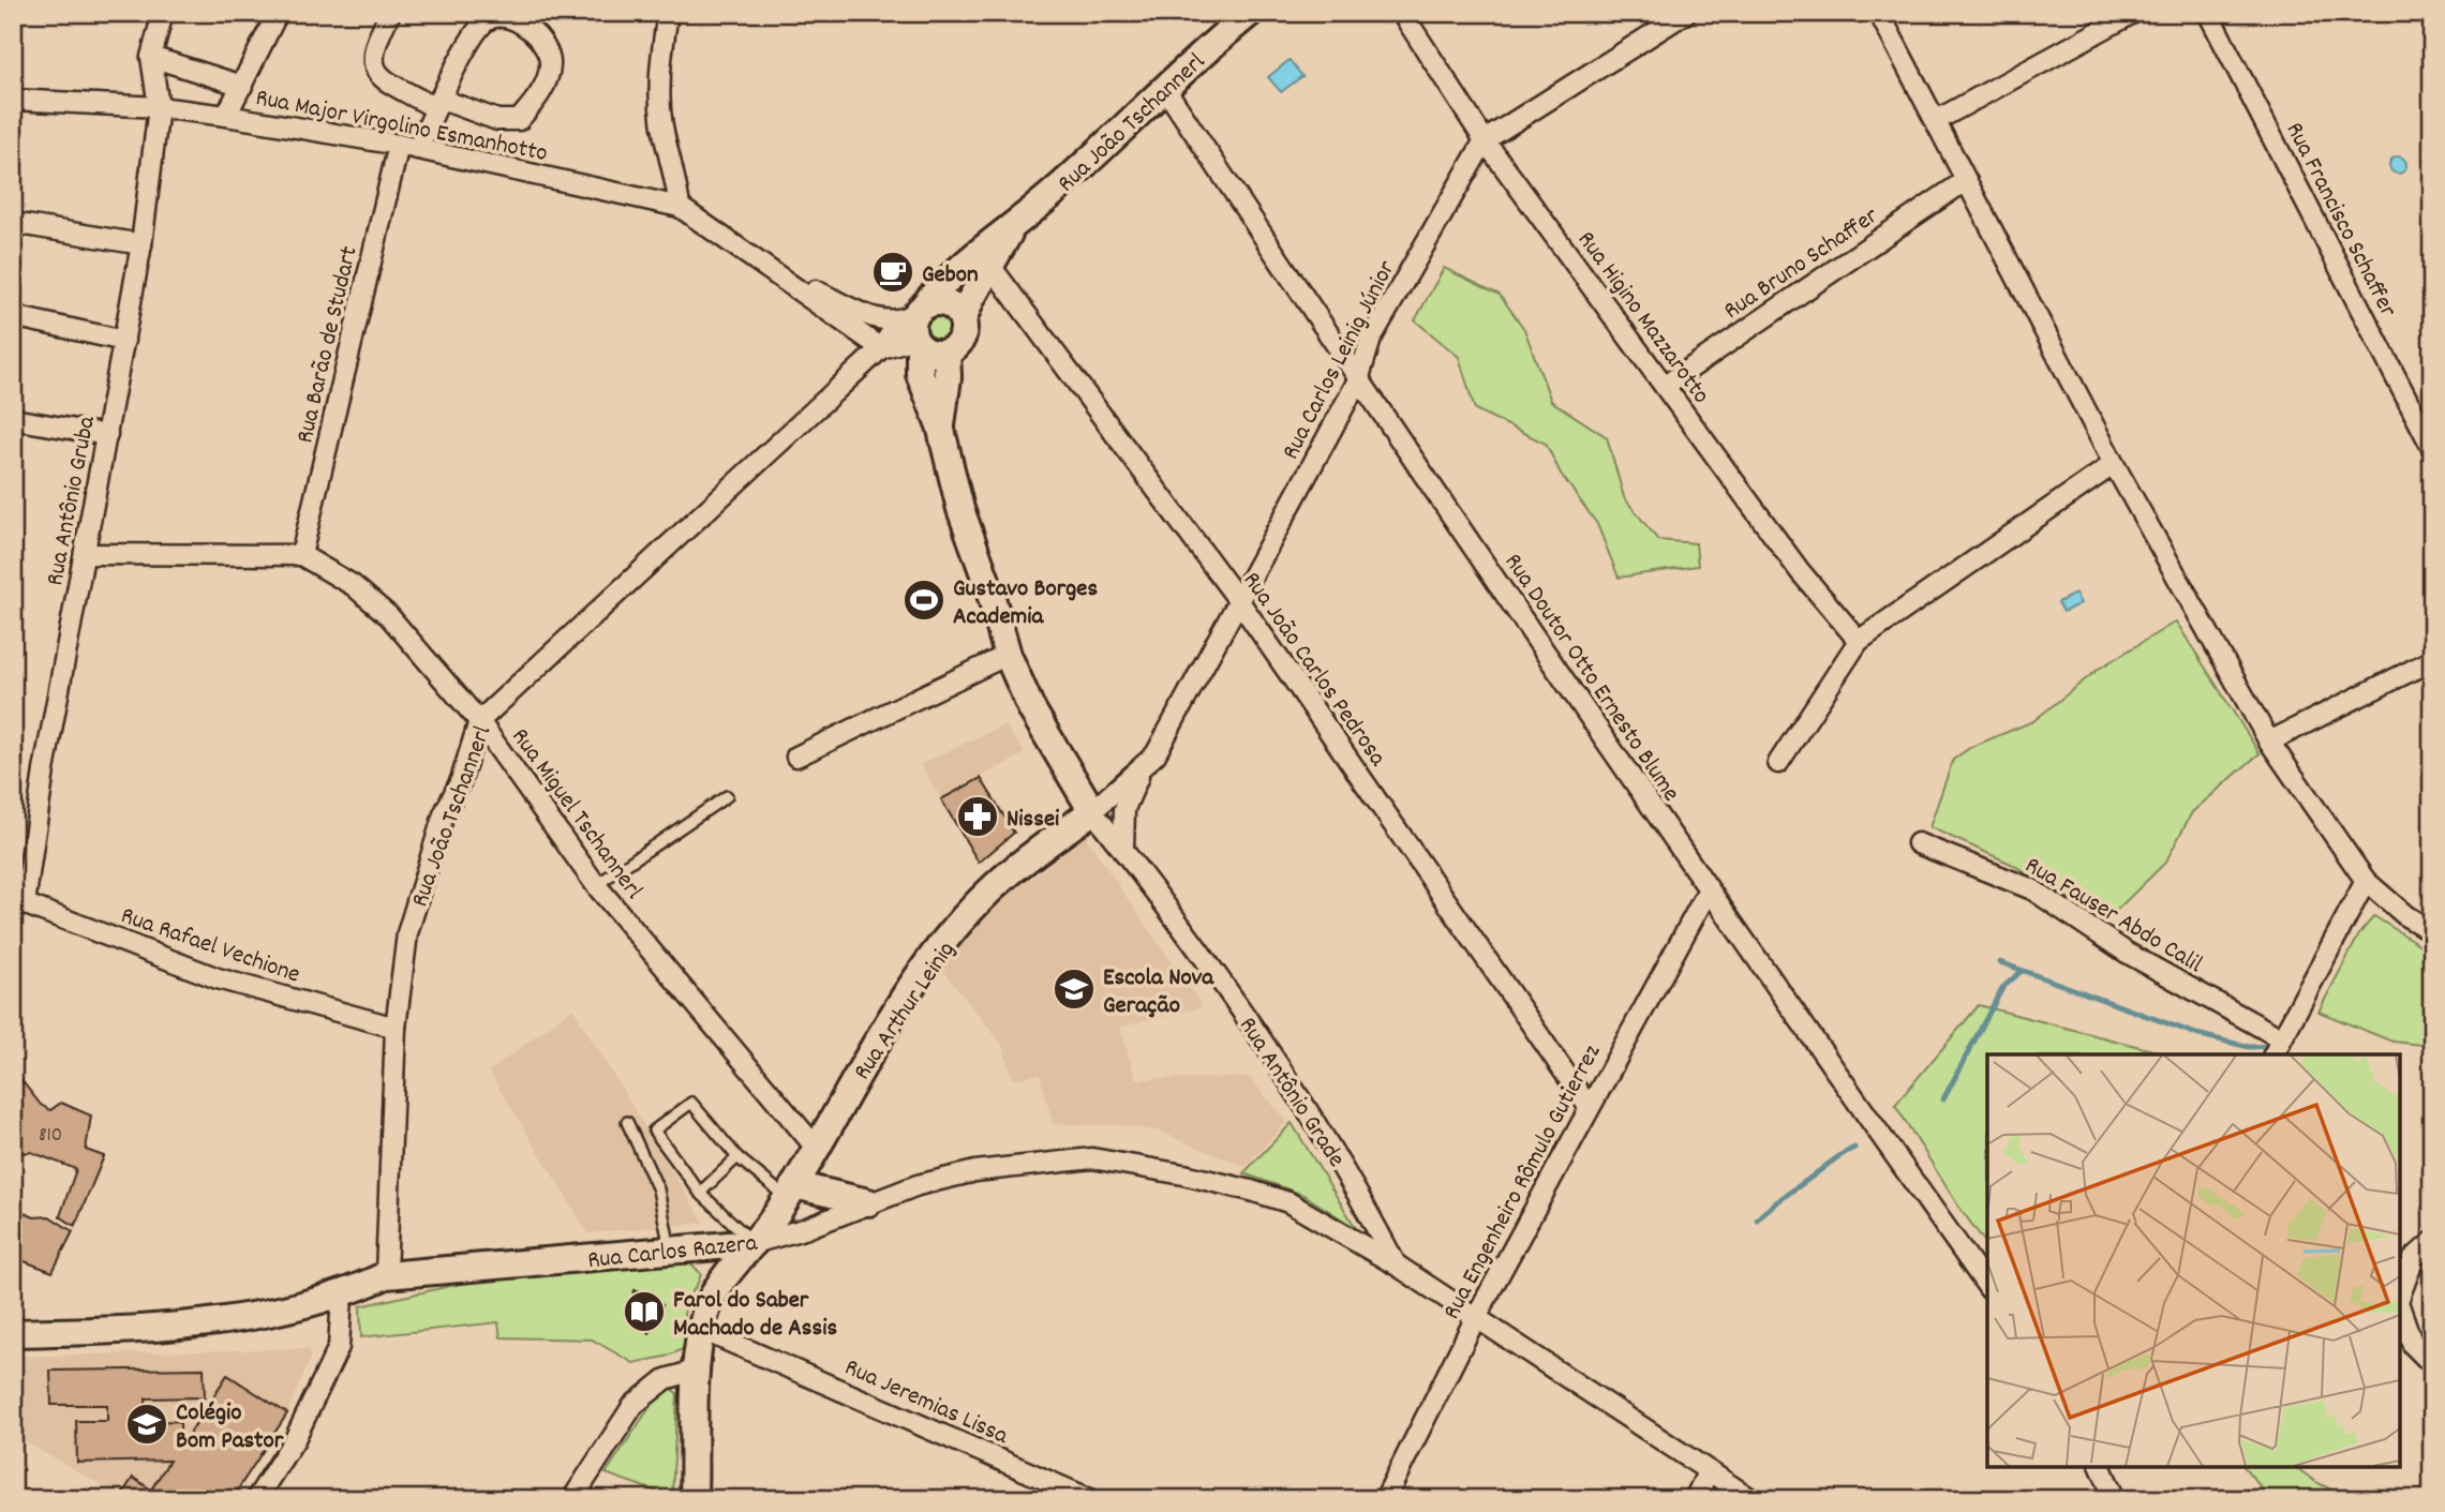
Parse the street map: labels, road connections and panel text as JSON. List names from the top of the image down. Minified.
{"streets":{"main road":["Rua João Tschannerl","Rua Arthur Leinig","Rua Antônio Grade","Rua Carlos Razera"],"street":["Rua Major Virgolino Esmanhotto","Rua Francisco Schaffer","Rua Bruno Schaffer","Rua Higino Mazzarotto","Rua Barão de Studart","Rua Carlos Leinig Júnior","Rua Antônio Gruba","Rua João Carlos Pedrosa","Rua Doutor Otto Ernesto Blume","Rua Miguel Tschannerl","Rua Fauser Abdo Calil","Rua Rafael Vechione","Rua Engenheiro Rômulo Gutierrez","Rua Jeremias Lissa"]},"crossings":[["Rua João Tschannerl","Rua Major Virgolino Esmanhotto"],["Rua João Tschannerl","Rua João Carlos Pedrosa"],["Rua João Tschannerl","Rua Doutor Otto Ernesto Blume"],["Rua João Tschannerl","Rua Miguel Tschannerl"],["Rua João Tschannerl","Rua Rafael Vechione"],["Rua João Tschannerl","Rua Antônio Grade"],["Rua João Tschannerl","Rua Carlos Razera"],["Rua Major Virgolino Esmanhotto","Rua Barão de Studart"],["Rua Major Virgolino Esmanhotto","Rua Antônio Gruba"],["Rua Major Virgolino Esmanhotto","Rua Antônio Grade"],["Rua Bruno Schaffer","Rua Higino Mazzarotto"],["Rua Higino Mazzarotto","Rua Carlos Leinig Júnior"],["Rua Barão de Studart","Rua Miguel Tschannerl"],["Rua Carlos Leinig Júnior","Rua João Carlos Pedrosa"],["Rua Carlos Leinig Júnior","Rua Doutor Otto Ernesto Blume"],["Rua Carlos Leinig Júnior","Rua Arthur Leinig"],["Rua Carlos Leinig Júnior","Rua Antônio Grade"],["Rua Antônio Gruba","Rua Miguel Tschannerl"],["Rua Antônio Gruba","Rua Rafael Vechione"],["Rua João Carlos Pedrosa","Rua Engenheiro Rômulo Gutierrez"],["Rua Doutor Otto Ernesto Blume","Rua Engenheiro Rômulo Gutierrez"],["Rua Miguel Tschannerl","Rua Arthur Leinig"],["Rua Arthur Leinig","Rua Antônio Grade"],["Rua Arthur Leinig","Rua Carlos Razera"],["Rua Arthur Leinig","Rua Jeremias Lissa"],["Rua Antônio Grade","Rua Engenheiro Rômulo Gutierrez"],["Rua Antônio Grade","Rua Carlos Razera"]],"places":{"cafe":["Gebon"],"sports":["Gustavo Borges Academia"],"pharmacy":["Nissei"],"school or university":["Escola Nova Geração","Colégio Bom Pastor"],"library":["Farol do Saber Machado de Assis"]},"house_numbers":["810"]}
